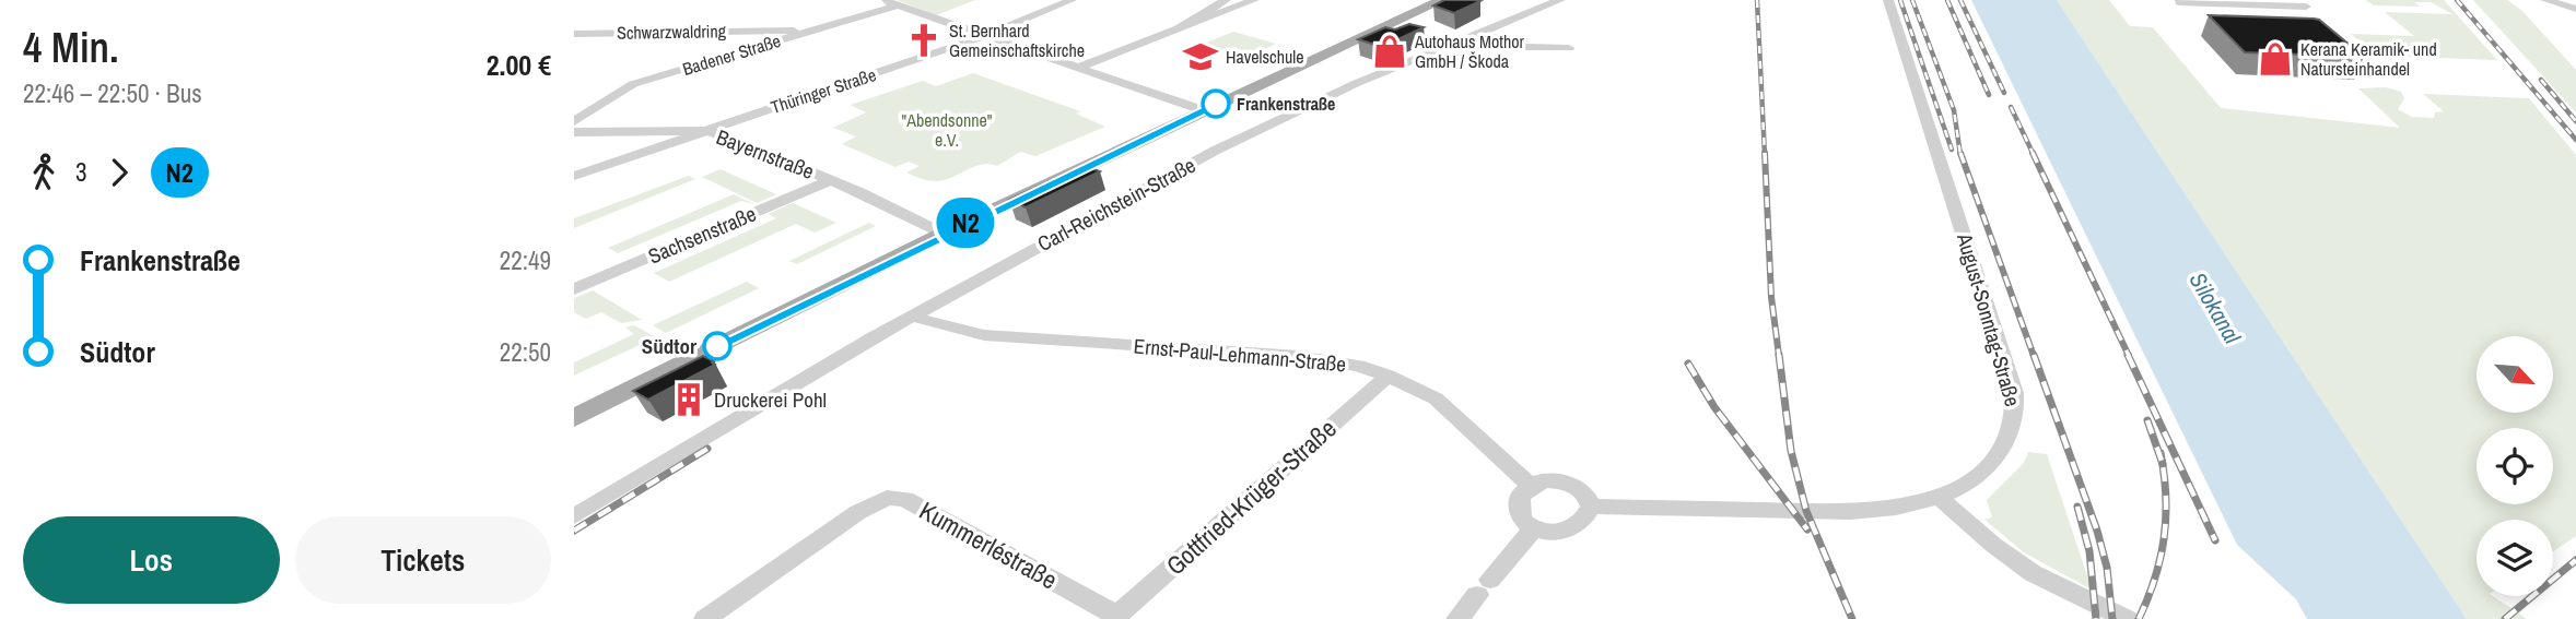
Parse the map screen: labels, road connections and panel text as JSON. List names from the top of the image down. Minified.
{"streets":{"street":["Schwarzwaldring","Badener Straße","Thüringer Straße","Bayernstraße","Carl-Reichstein-Straße","Sachsenstraße","August-Sonntag-Straße","Ernst-Paul-Lehmann-Straße","Gottfried-Krüger-Straße","Kummerléstraße"]},"crossings":[["Schwarzwaldring","Badener Straße"],["Thüringer Straße","Bayernstraße"],["Bayernstraße","Sachsenstraße"],["Carl-Reichstein-Straße","Ernst-Paul-Lehmann-Straße"],["August-Sonntag-Straße","Ernst-Paul-Lehmann-Straße"],["Ernst-Paul-Lehmann-Straße","Gottfried-Krüger-Straße"],["Gottfried-Krüger-Straße","Kummerléstraße"]],"water":["Silokanal"],"parks":["\"Abendsonne\" e.V."],"places":{"church":["St. Bernhard Gemeinschaftskirche"],"shop":["Autohaus Mothor GmbH / Škoda","Kerana Keramik- und Natursteinhandel"],"school or university":["Havelschule"],"other":["Frankenstraße","Südtor"],"building":["Druckerei Pohl"]},"lines":["bus line N2"],"north":"bottom right","page":{"heading":["4 Min.","22:46 – 22:50 · Bus","2.00 €"],"on_map":"N2","legs":["3","N2"],"list":[{"name":"Frankenstraße","value":"22:49"},{"name":"Südtor","value":"22:50"}],"buttons":["Los","Tickets"]}}
